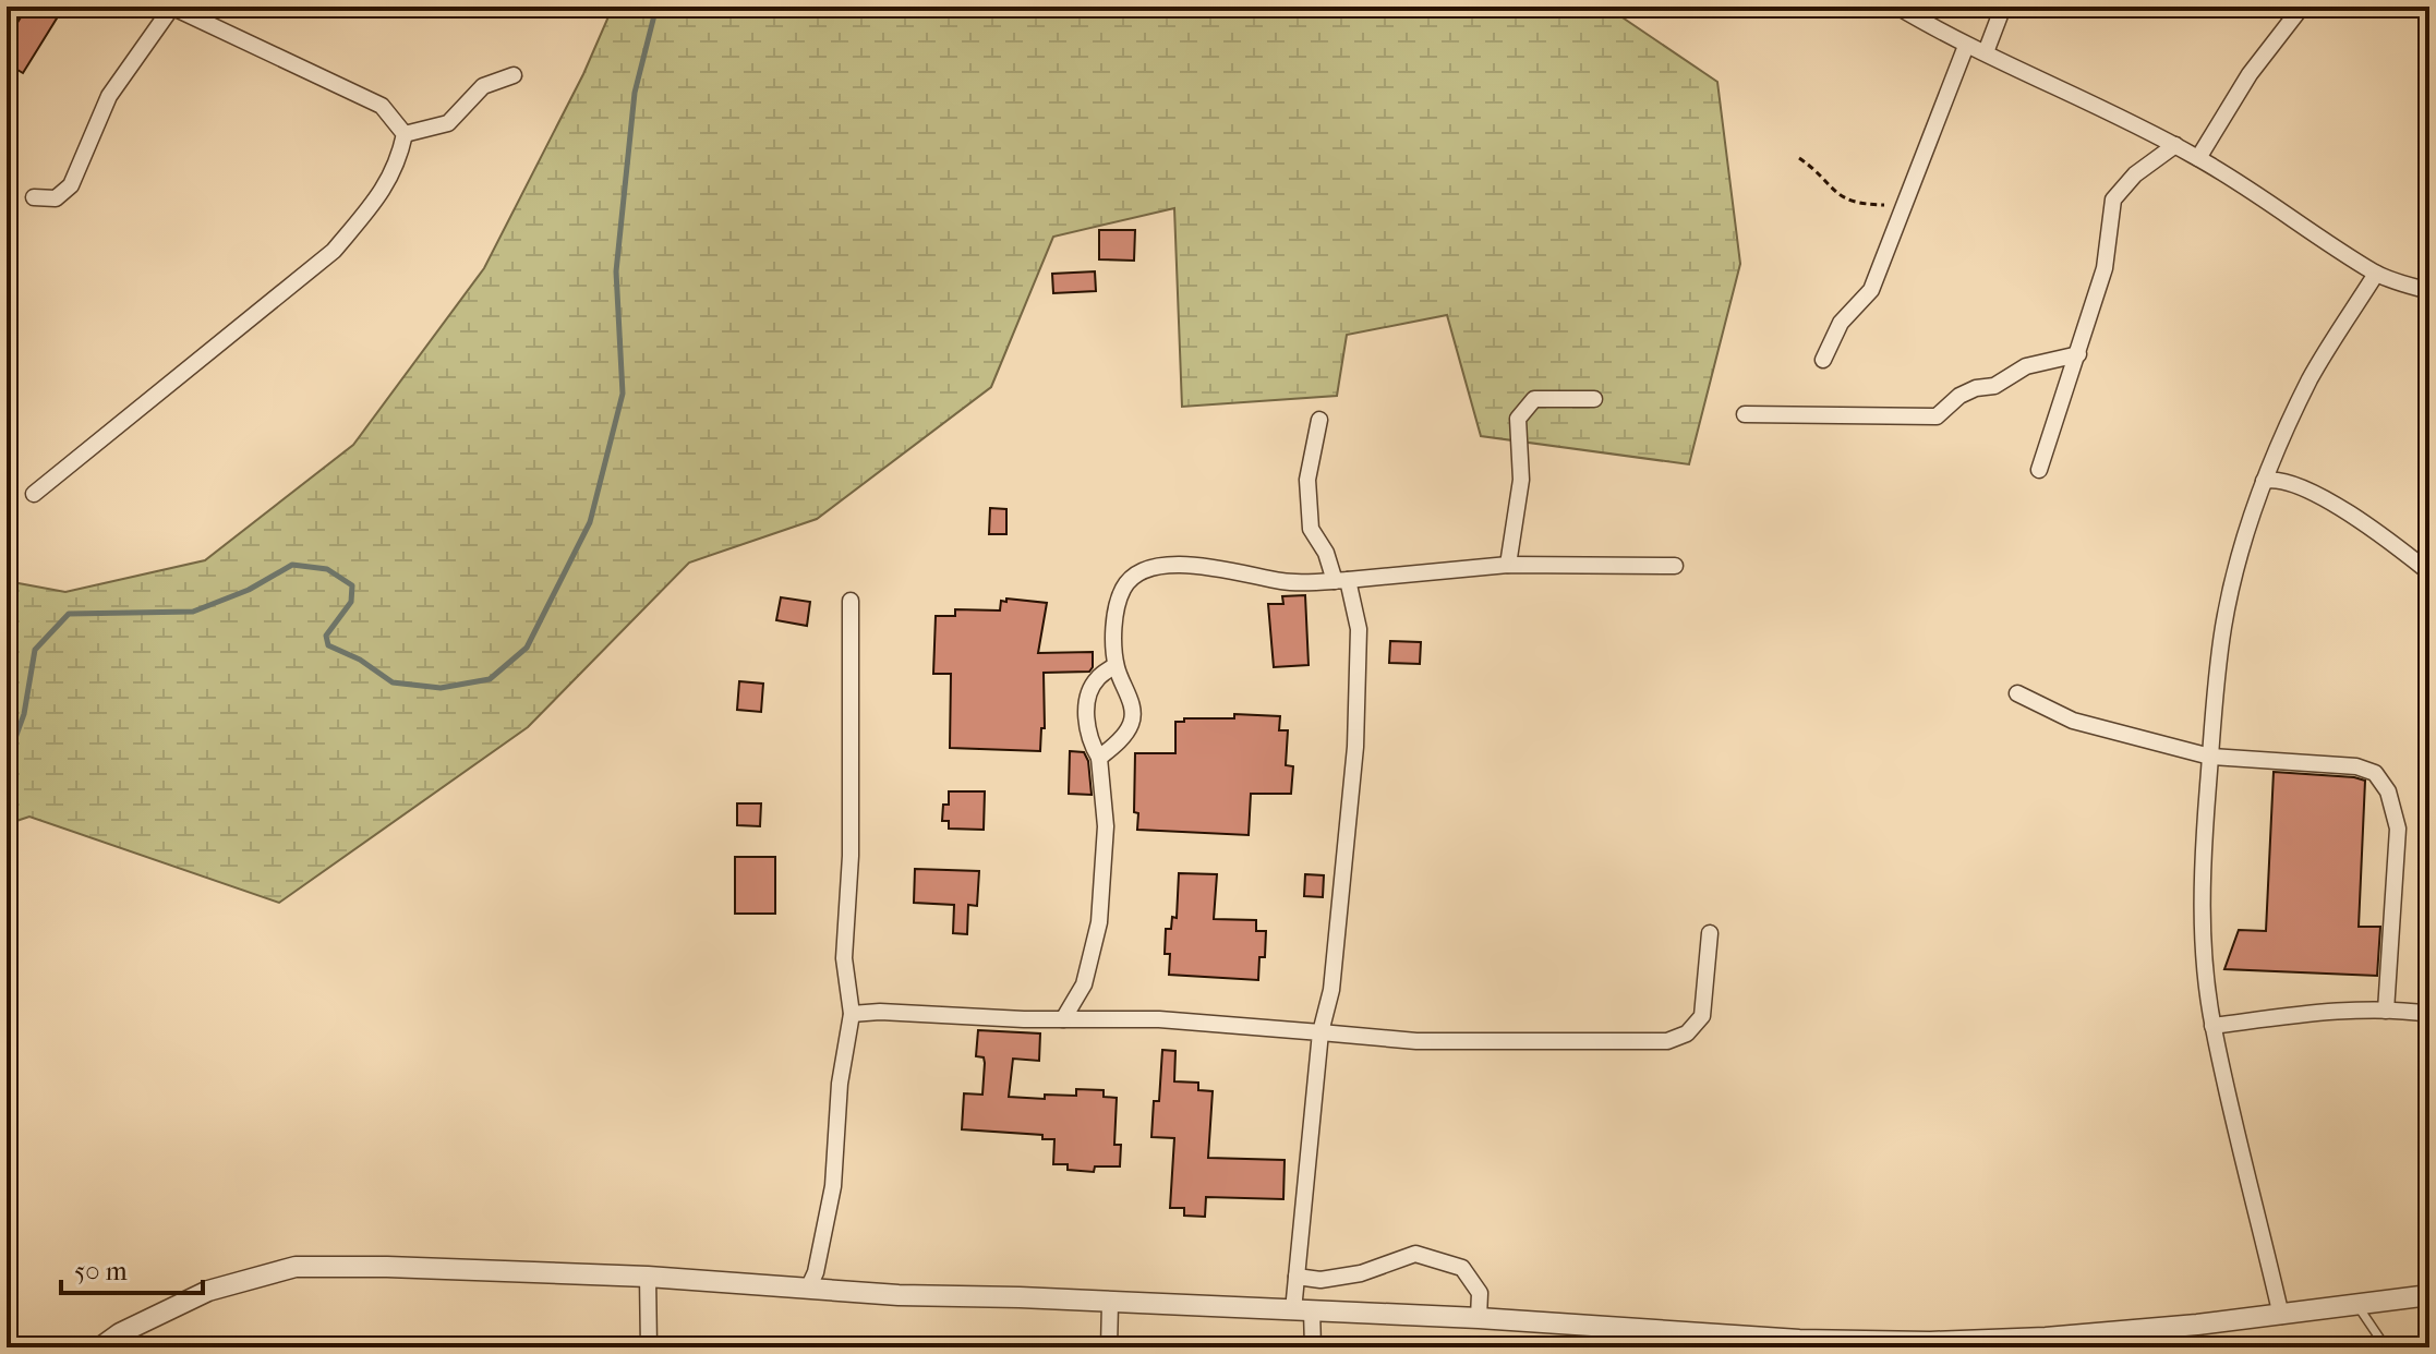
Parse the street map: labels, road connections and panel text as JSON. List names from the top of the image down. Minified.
{"scale_bar":"50 m"}
